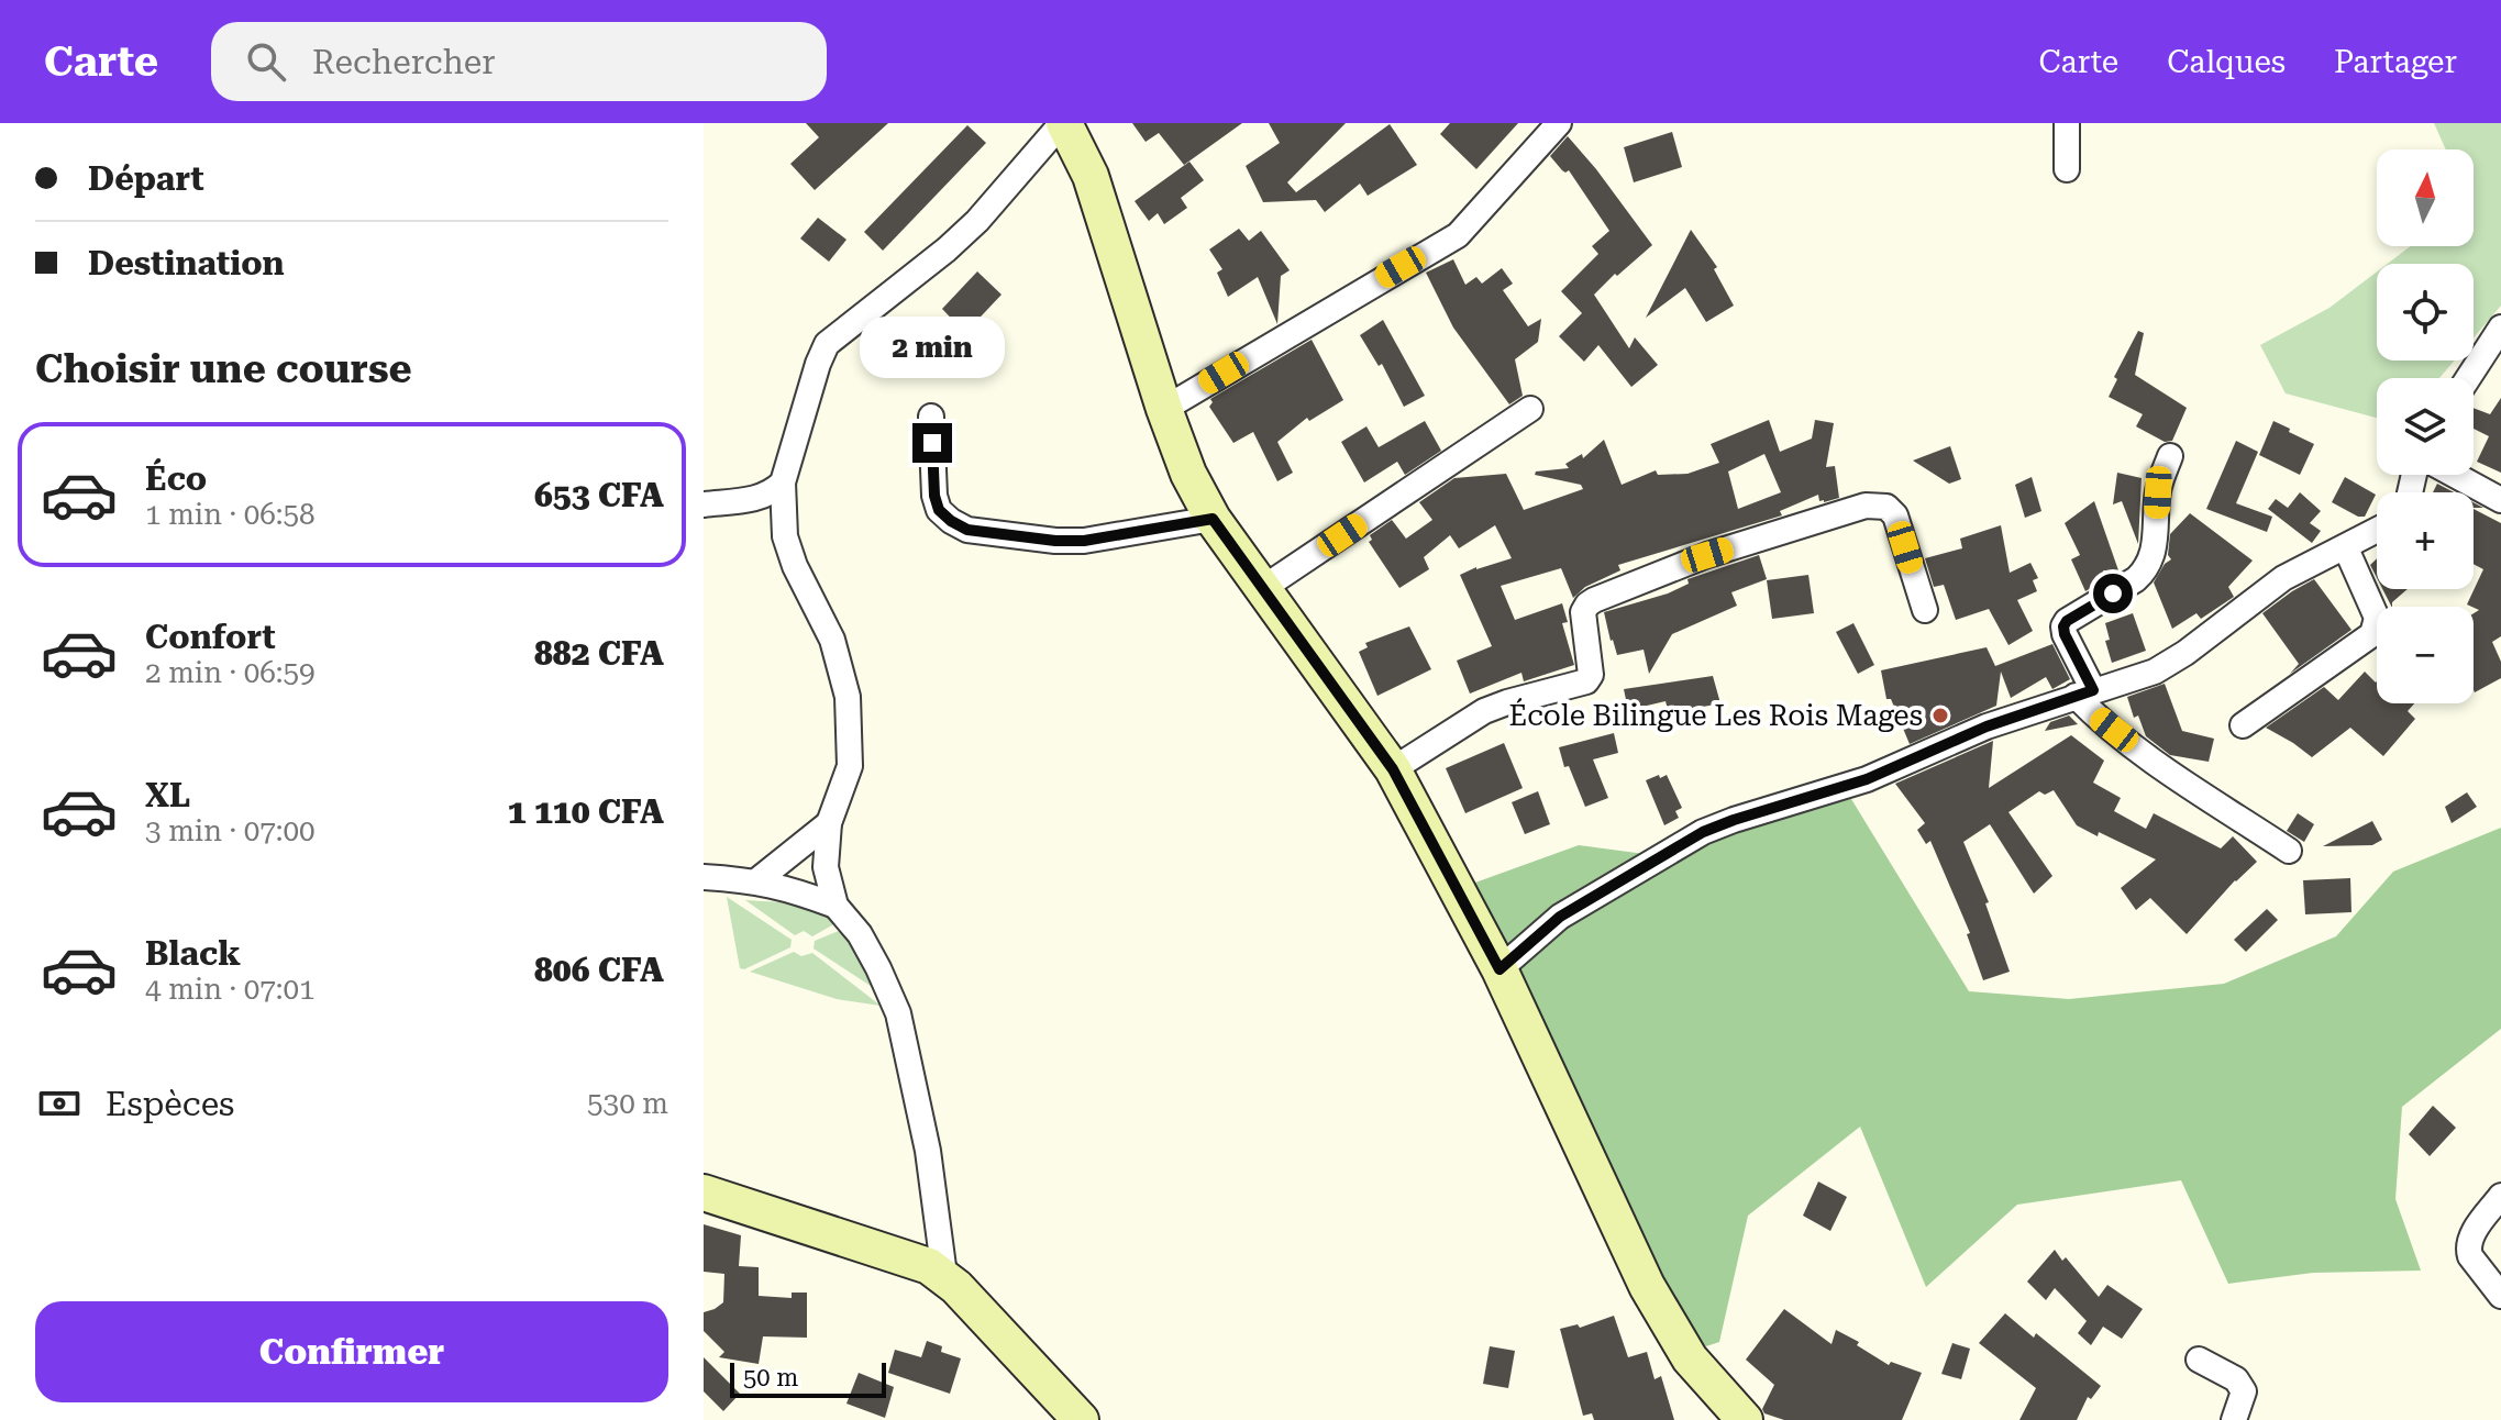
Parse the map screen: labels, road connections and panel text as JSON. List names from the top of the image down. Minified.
{"places":["École Bilingue Les Rois Mages"],"scale_bar":"50 m","north":"top","page":{"header":"Carte","search":"Rechercher","nav":["Carte","Calques","Partager"],"banner":["Départ","Destination"],"map_buttons":["+","−"],"heading":"Choisir une course","bubble":"2 min","list":[{"name":"Éco","note":"1 min · 06:58","value":"653 CFA"},{"name":"Confort","note":"2 min · 06:59","value":"882 CFA"},{"name":"XL","note":"3 min · 07:00","value":"1 110 CFA"},{"name":"Black","note":"4 min · 07:01","value":"806 CFA"}],"pay":["Espèces","530 m"],"buttons":"Confirmer","scale":"50 m"}}
